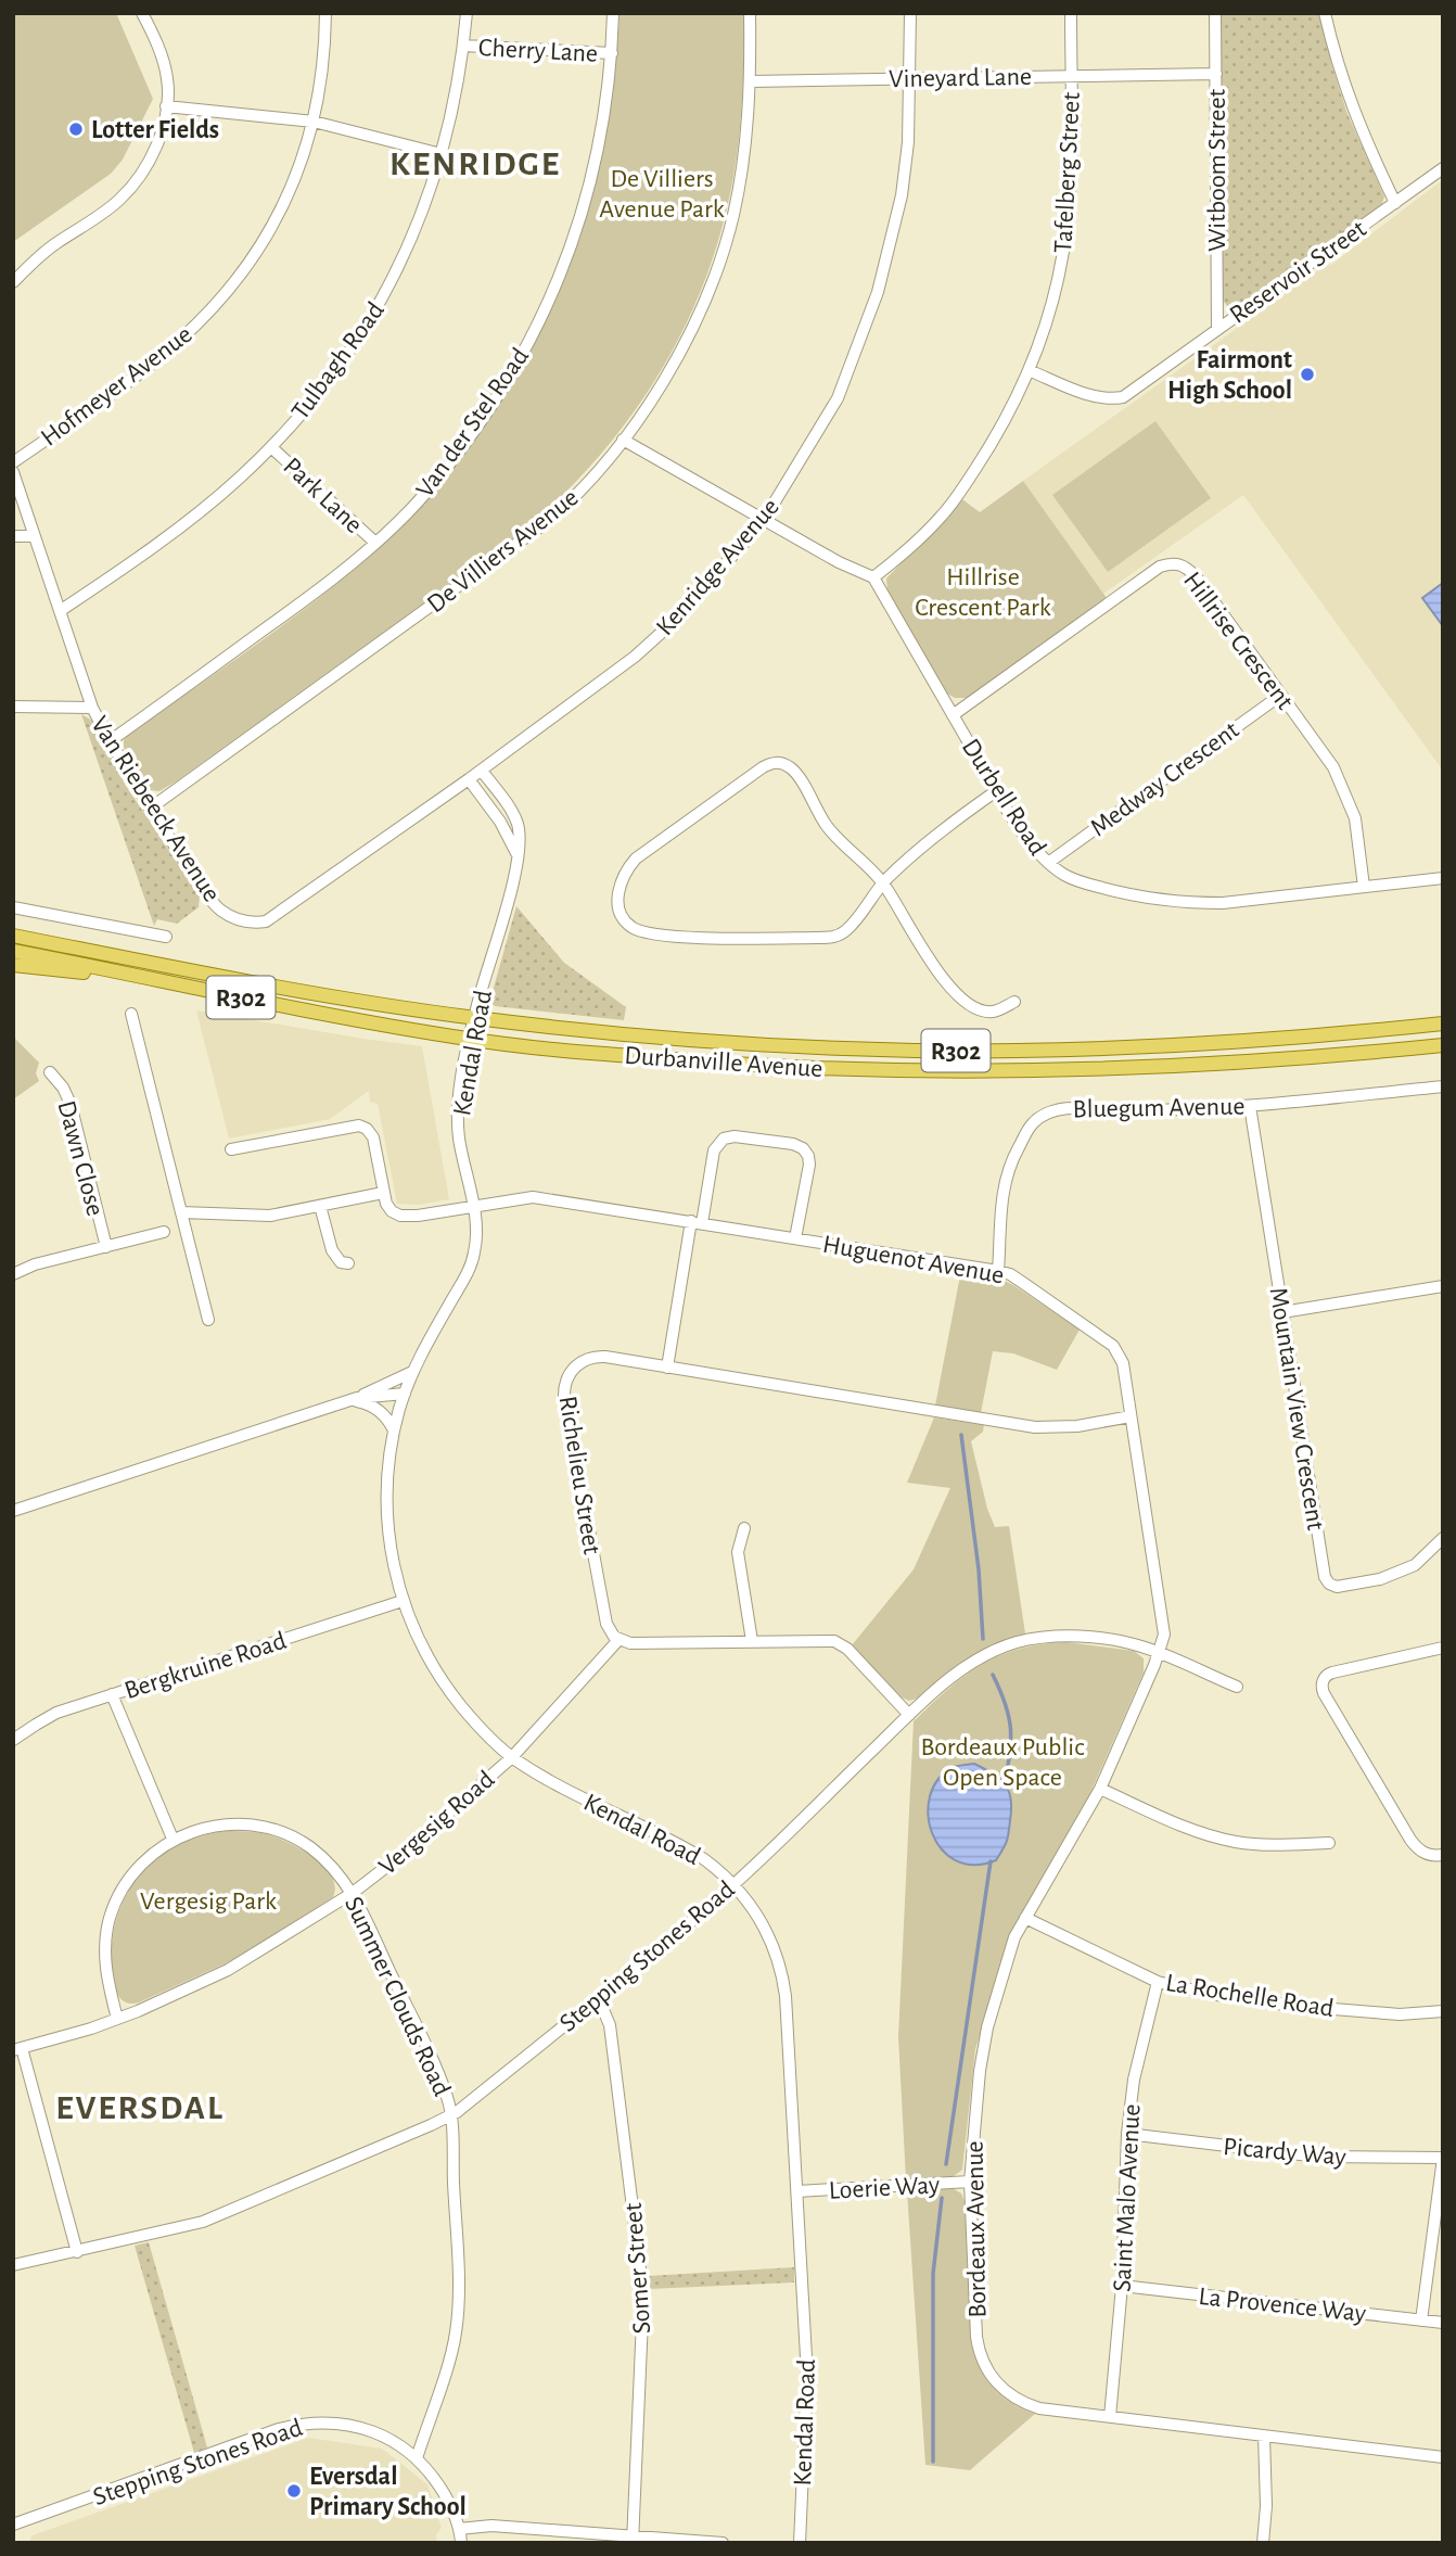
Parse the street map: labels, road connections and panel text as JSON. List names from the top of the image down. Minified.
{"streets":{"main road":["R302","Durbanville Avenue"],"street":["Cherry Lane","Vineyard Lane","Witboom Street","Tafelberg Street","Reservoir Street","Tulbagh Road","Hofmeyer Avenue","Van der Stel Road","Park Lane","De Villiers Avenue","Kenridge Avenue","Hillrise Crescent","Medway Crescent","Durbell Road","Van Riebeeck Avenue","Kendal Road","Bluegum Avenue","Dawn Close","Huguenot Avenue","Mountain View Crescent","Richelieu Street","Bergkruine Road","Vergesig Road","Stepping Stones Road","La Rochelle Road","Summer Clouds Road","Picardy Way","Loerie Way","Saint Malo Avenue","Bordeaux Avenue","Somer Street","La Provence Way"]},"crossings":[["Cherry Lane","Tulbagh Road"],["Cherry Lane","Van der Stel Road"],["Vineyard Lane","Witboom Street"],["Vineyard Lane","Tafelberg Street"],["Vineyard Lane","De Villiers Avenue"],["Vineyard Lane","Kenridge Avenue"],["Witboom Street","Reservoir Street"],["Tafelberg Street","Reservoir Street"],["Tafelberg Street","Durbell Road"],["Tulbagh Road","Park Lane"],["Tulbagh Road","Van Riebeeck Avenue"],["Van der Stel Road","Park Lane"],["Van der Stel Road","Van Riebeeck Avenue"],["De Villiers Avenue","Van Riebeeck Avenue"],["Kenridge Avenue","Van Riebeeck Avenue"],["Kenridge Avenue","Kendal Road"],["Hillrise Crescent","Medway Crescent"],["Hillrise Crescent","Durbell Road"],["Medway Crescent","Durbell Road"],["Kendal Road","Durbanville Avenue"],["Kendal Road","Huguenot Avenue"],["Kendal Road","Bergkruine Road"],["Kendal Road","Vergesig Road"],["Kendal Road","Stepping Stones Road"],["Kendal Road","Loerie Way"],["Bluegum Avenue","Huguenot Avenue"],["Bluegum Avenue","Mountain View Crescent"],["Huguenot Avenue","Richelieu Street"],["Huguenot Avenue","Stepping Stones Road"],["Huguenot Avenue","Bordeaux Avenue"],["Richelieu Street","Vergesig Road"],["Vergesig Road","Summer Clouds Road"],["Stepping Stones Road","Summer Clouds Road"],["Stepping Stones Road","Bordeaux Avenue"],["Stepping Stones Road","Somer Street"],["La Rochelle Road","Saint Malo Avenue"],["La Rochelle Road","Bordeaux Avenue"],["Picardy Way","Saint Malo Avenue"],["Loerie Way","Bordeaux Avenue"],["Saint Malo Avenue","Bordeaux Avenue"],["Saint Malo Avenue","La Provence Way"]],"districts":["KENRIDGE","EVERSDAL"],"parks":["De Villiers Avenue Park","Hillrise Crescent Park","Bordeaux Public Open Space","Vergesig Park"],"places":["Lotter Fields","Fairmont High School","Eversdal Primary School"]}
